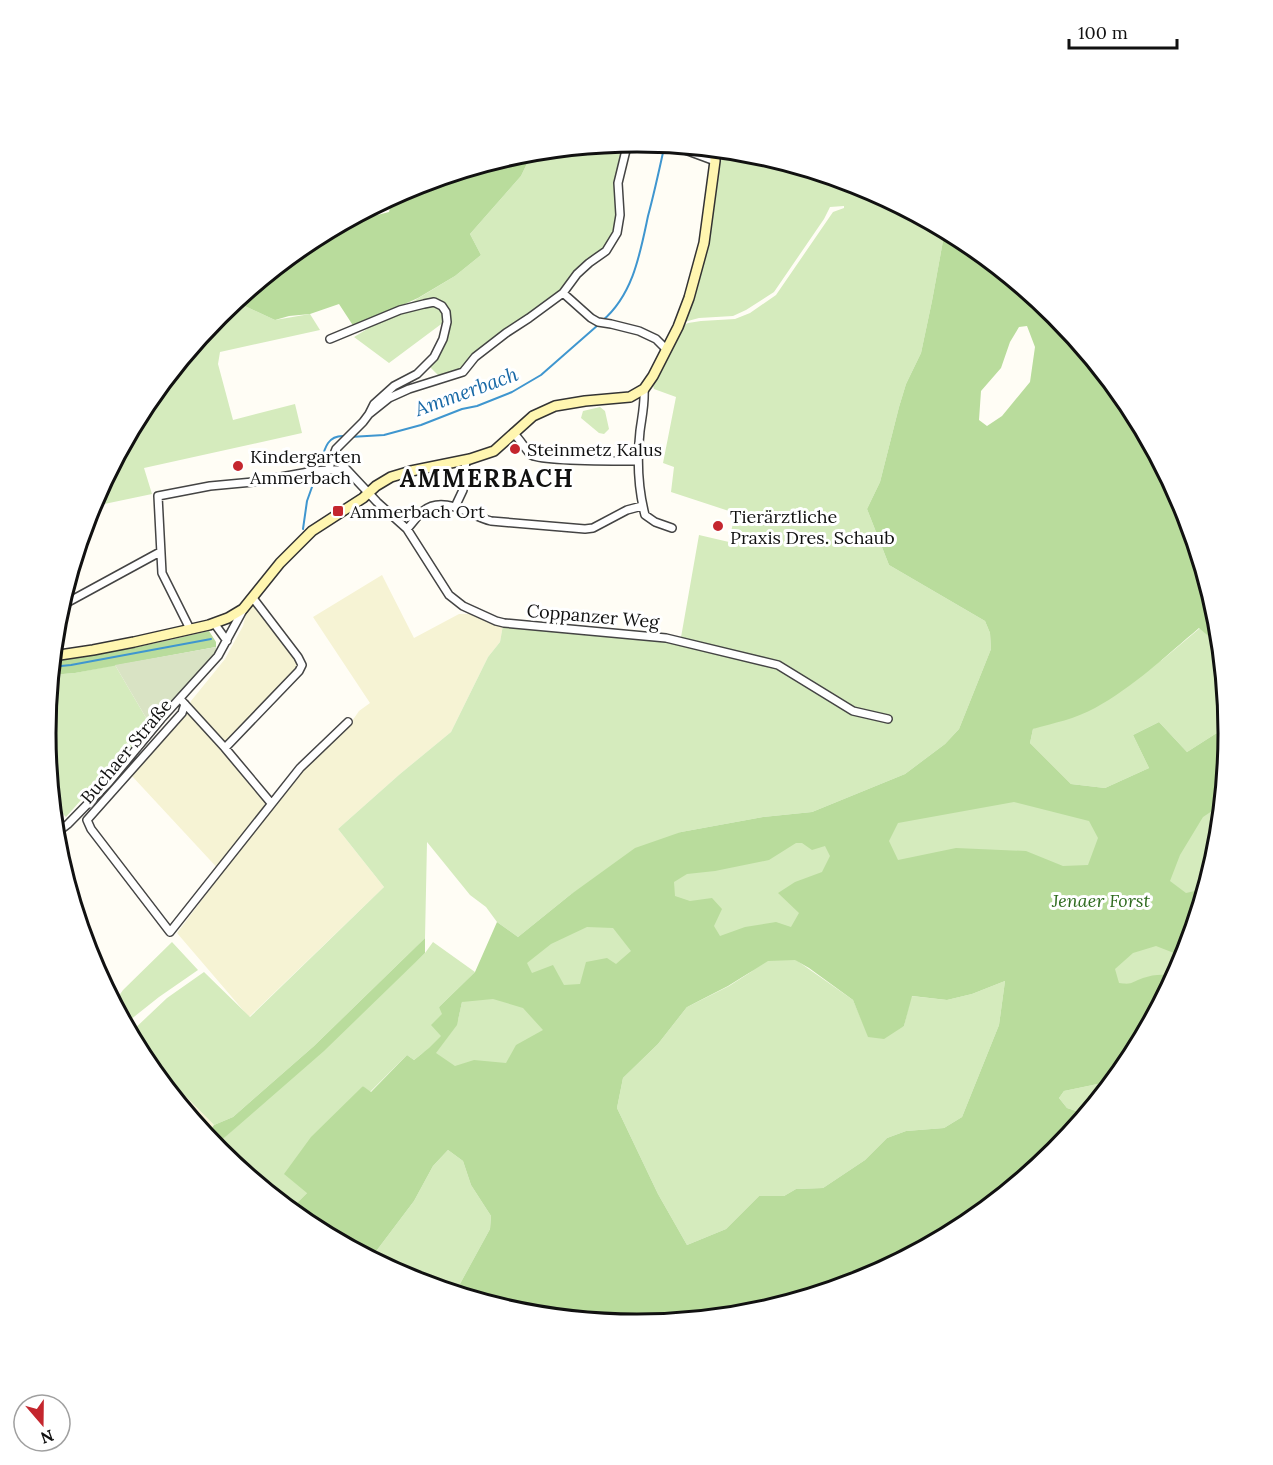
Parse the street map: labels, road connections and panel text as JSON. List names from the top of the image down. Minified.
{"streets":{"street":["Coppanzer Weg","Buchaer Straße"]},"districts":["AMMERBACH"],"water":["Ammerbach"],"parks":["Jenaer Forst"],"places":{"other":["Steinmetz Kalus","Kindergarten Ammerbach","Tierärztliche Praxis Dres. Schaub"],"transit":["Ammerbach Ort"]},"scale_bar":"100 m","north":"bottom"}
